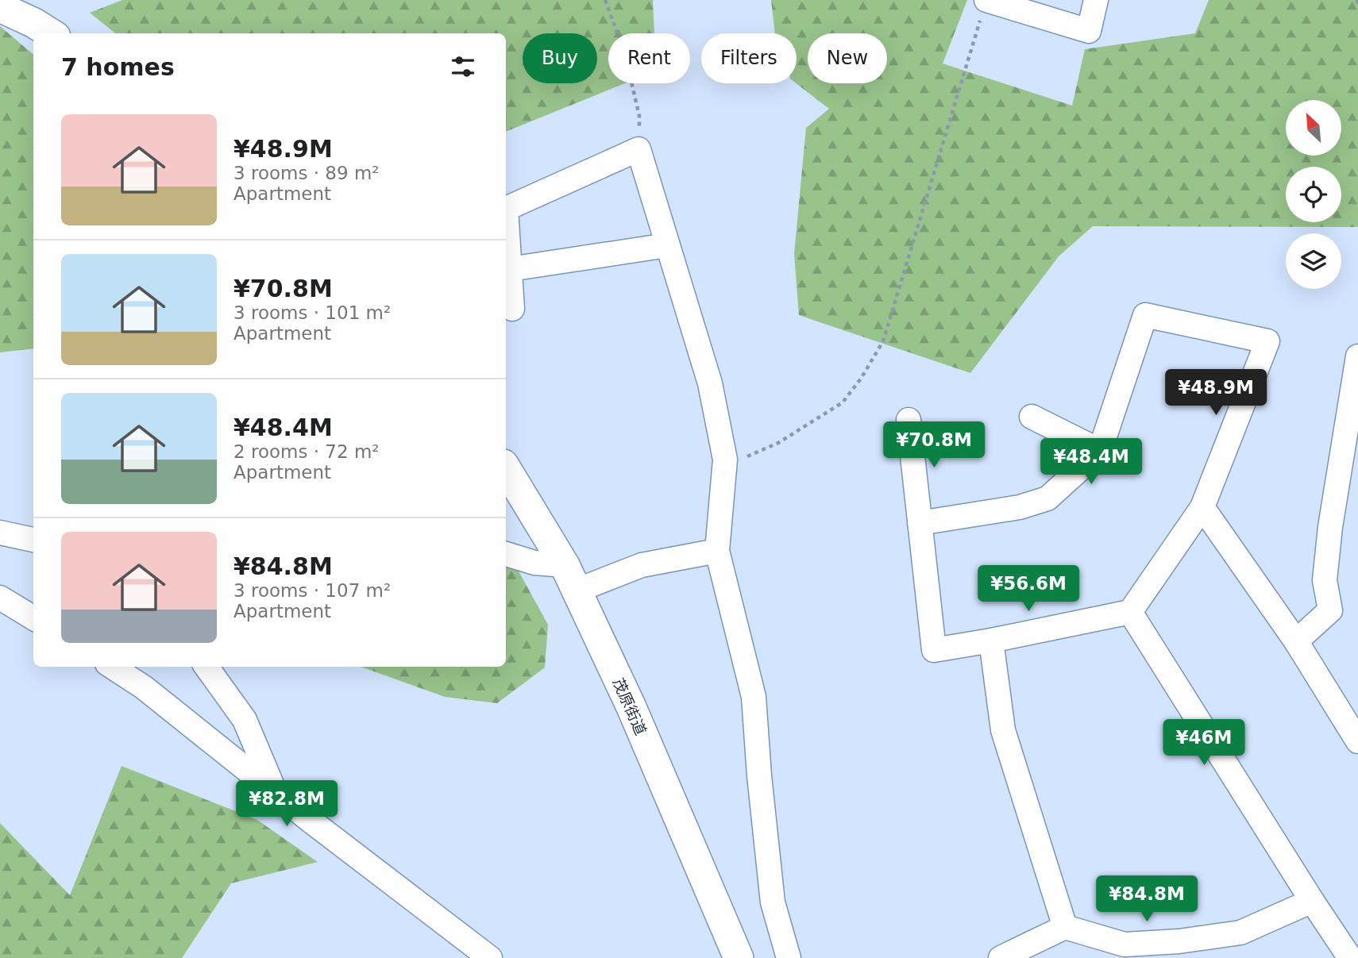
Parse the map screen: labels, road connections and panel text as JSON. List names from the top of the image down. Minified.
{"streets":{"main road":["茂原街道"]},"north":"top left","page":{"chip":["Buy","Rent","Filters","New"],"heading":"7 homes","list":[{"name":"¥48.9M","note":"3 rooms · 89 m² · Apartment"},{"name":"¥70.8M","note":"3 rooms · 101 m² · Apartment"},{"name":"¥48.4M","note":"2 rooms · 72 m² · Apartment"},{"name":"¥84.8M","note":"3 rooms · 107 m² · Apartment"}],"price":["¥48.9M","¥70.8M","¥48.4M","¥56.6M","¥46M","¥82.8M","¥84.8M"]}}
